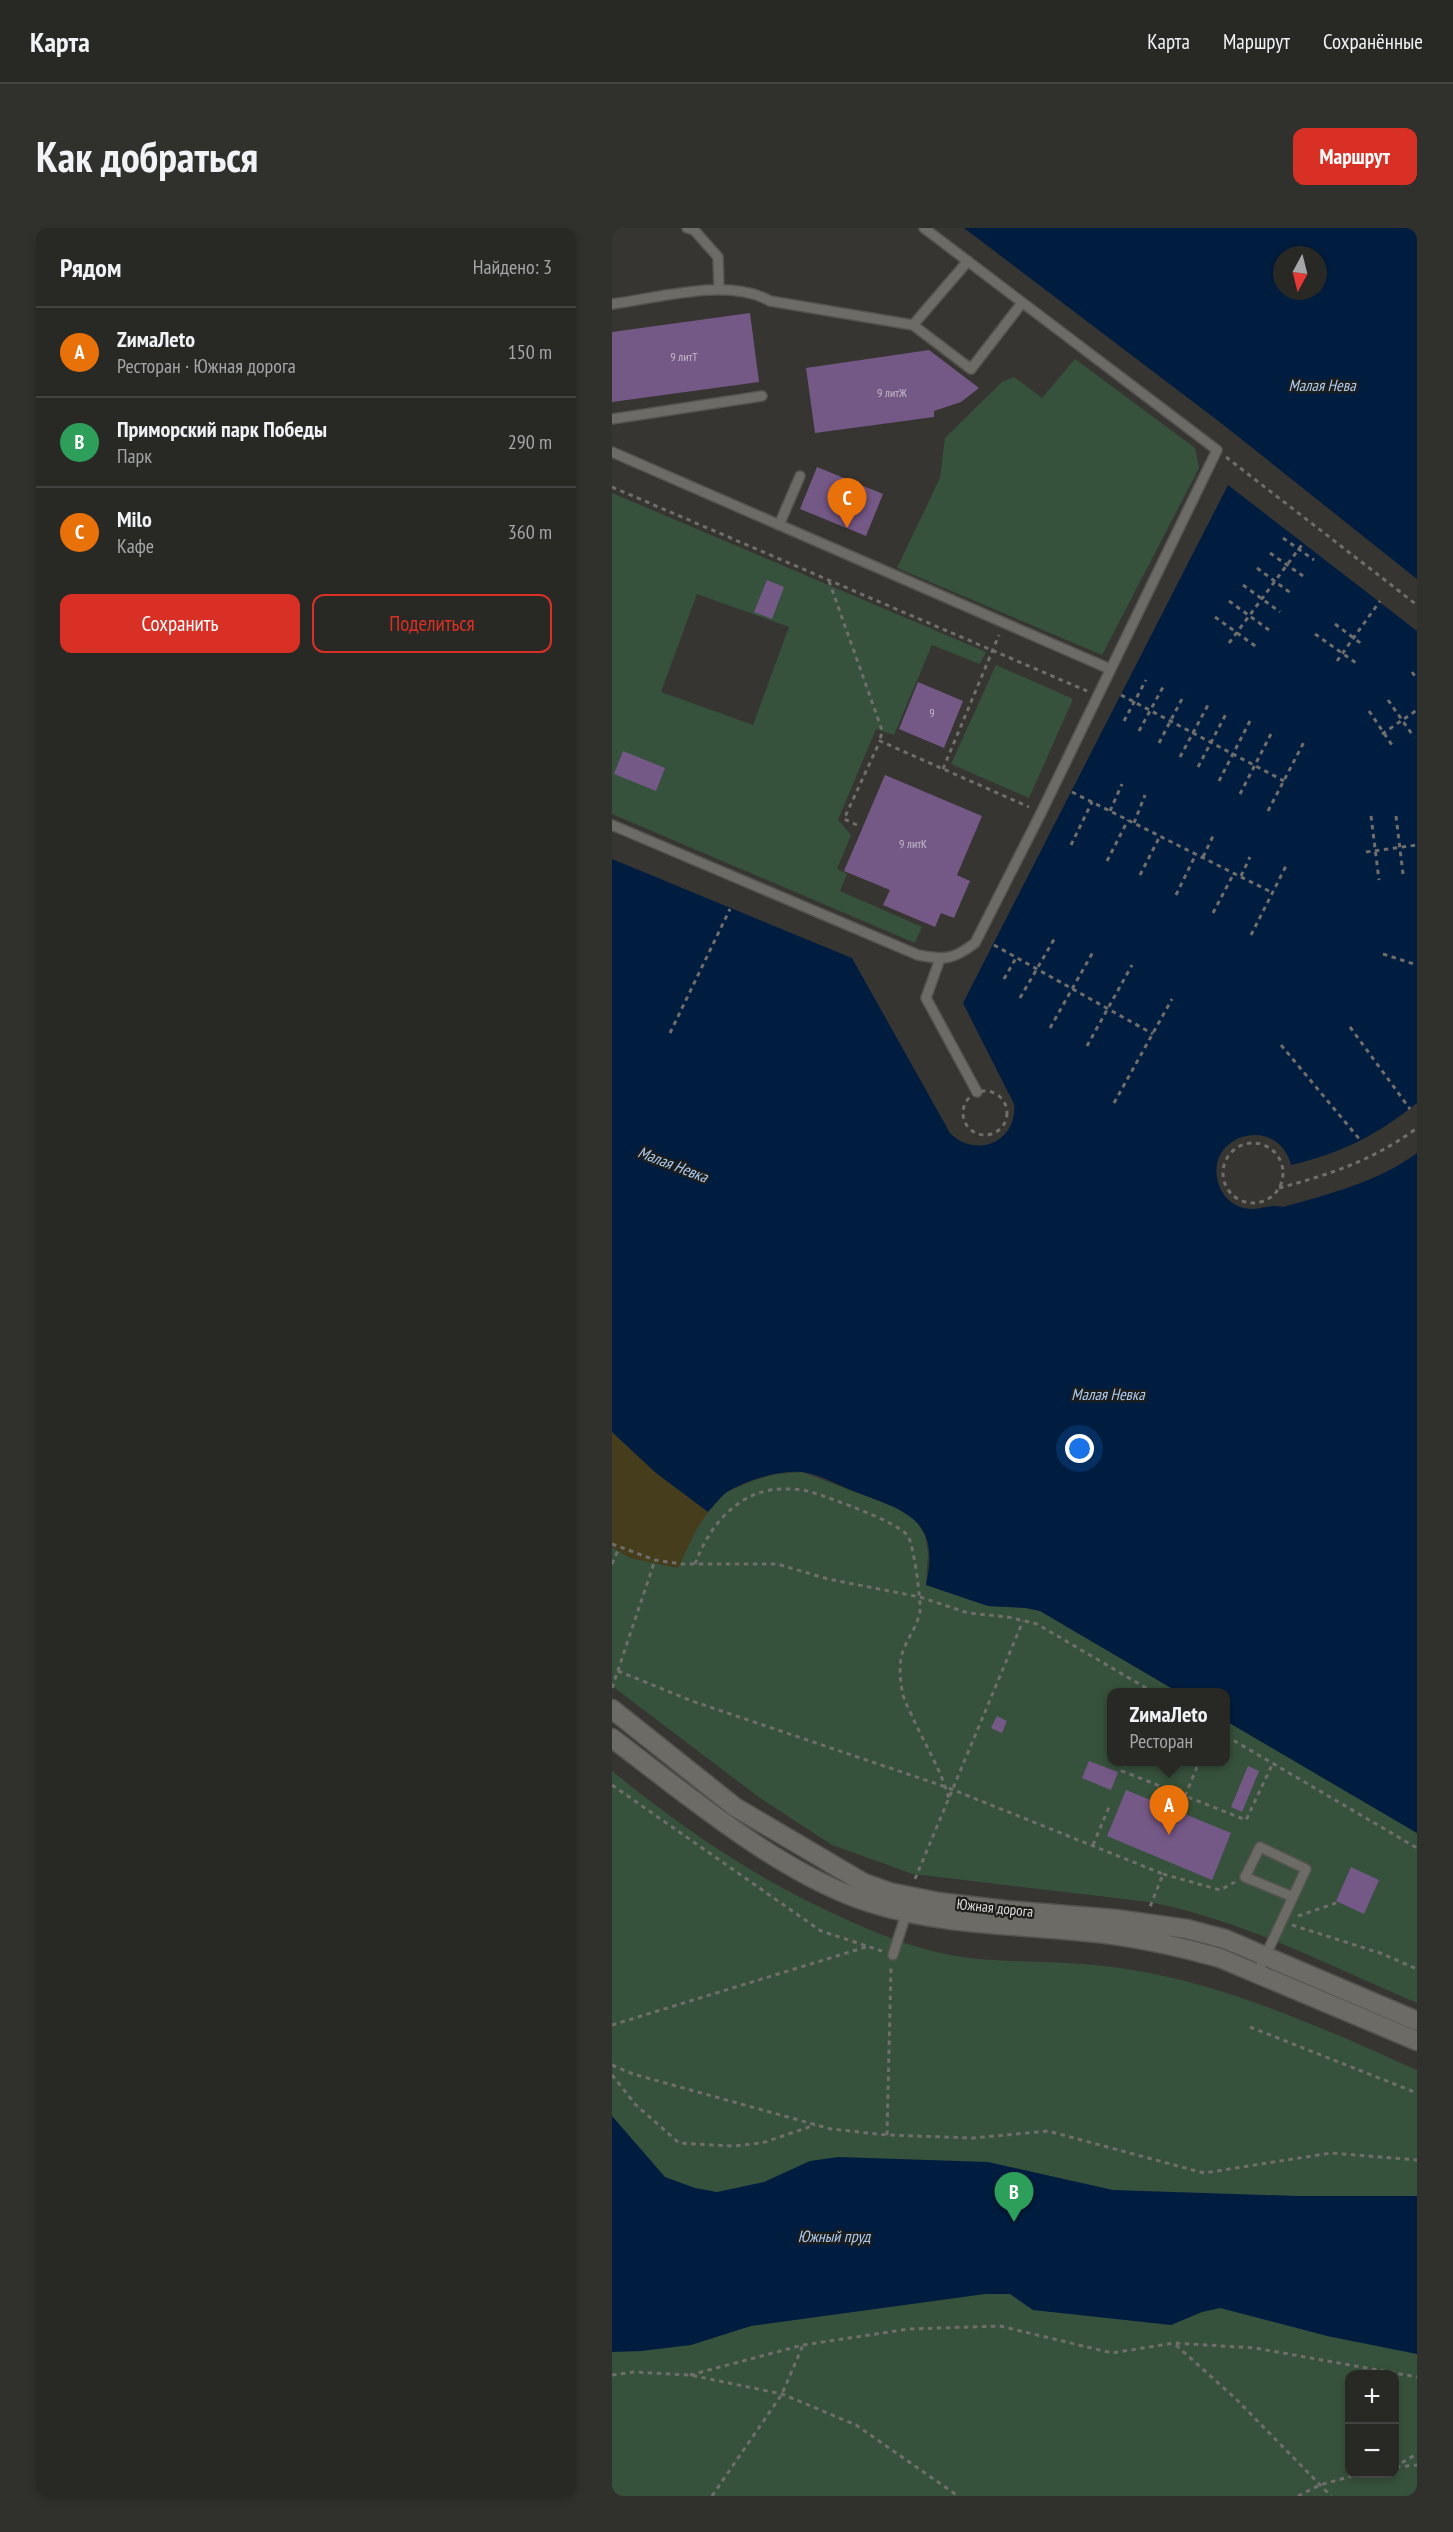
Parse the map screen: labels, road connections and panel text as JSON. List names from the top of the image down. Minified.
{"streets":{"street":["Южная дорога"]},"water":["Малая Нева","Малая Невка","Южный пруд"],"house_numbers":["9 литТ","9 литЖ","9","9 литК"],"north":"bottom","page":{"header":"Карта","nav":["Карта","Маршрут","Сохранённые"],"buttons":["Маршрут",["Сохранить","Поделиться"]],"title":"Как добраться","heading":["Рядом","Найдено: 3"],"list":[{"mark":"A","name":"ZимаЛеtо","note":"Ресторан · Южная дорога","value":"150 m"},{"mark":"B","name":"Приморский парк Победы","note":"Парк","value":"290 m"},{"mark":"C","name":"Milo","note":"Кафе","value":"360 m"}],"pins":["C","A","B"],"popup":["ZимаЛеtо","Ресторан"],"map_buttons":["+","−"]}}
